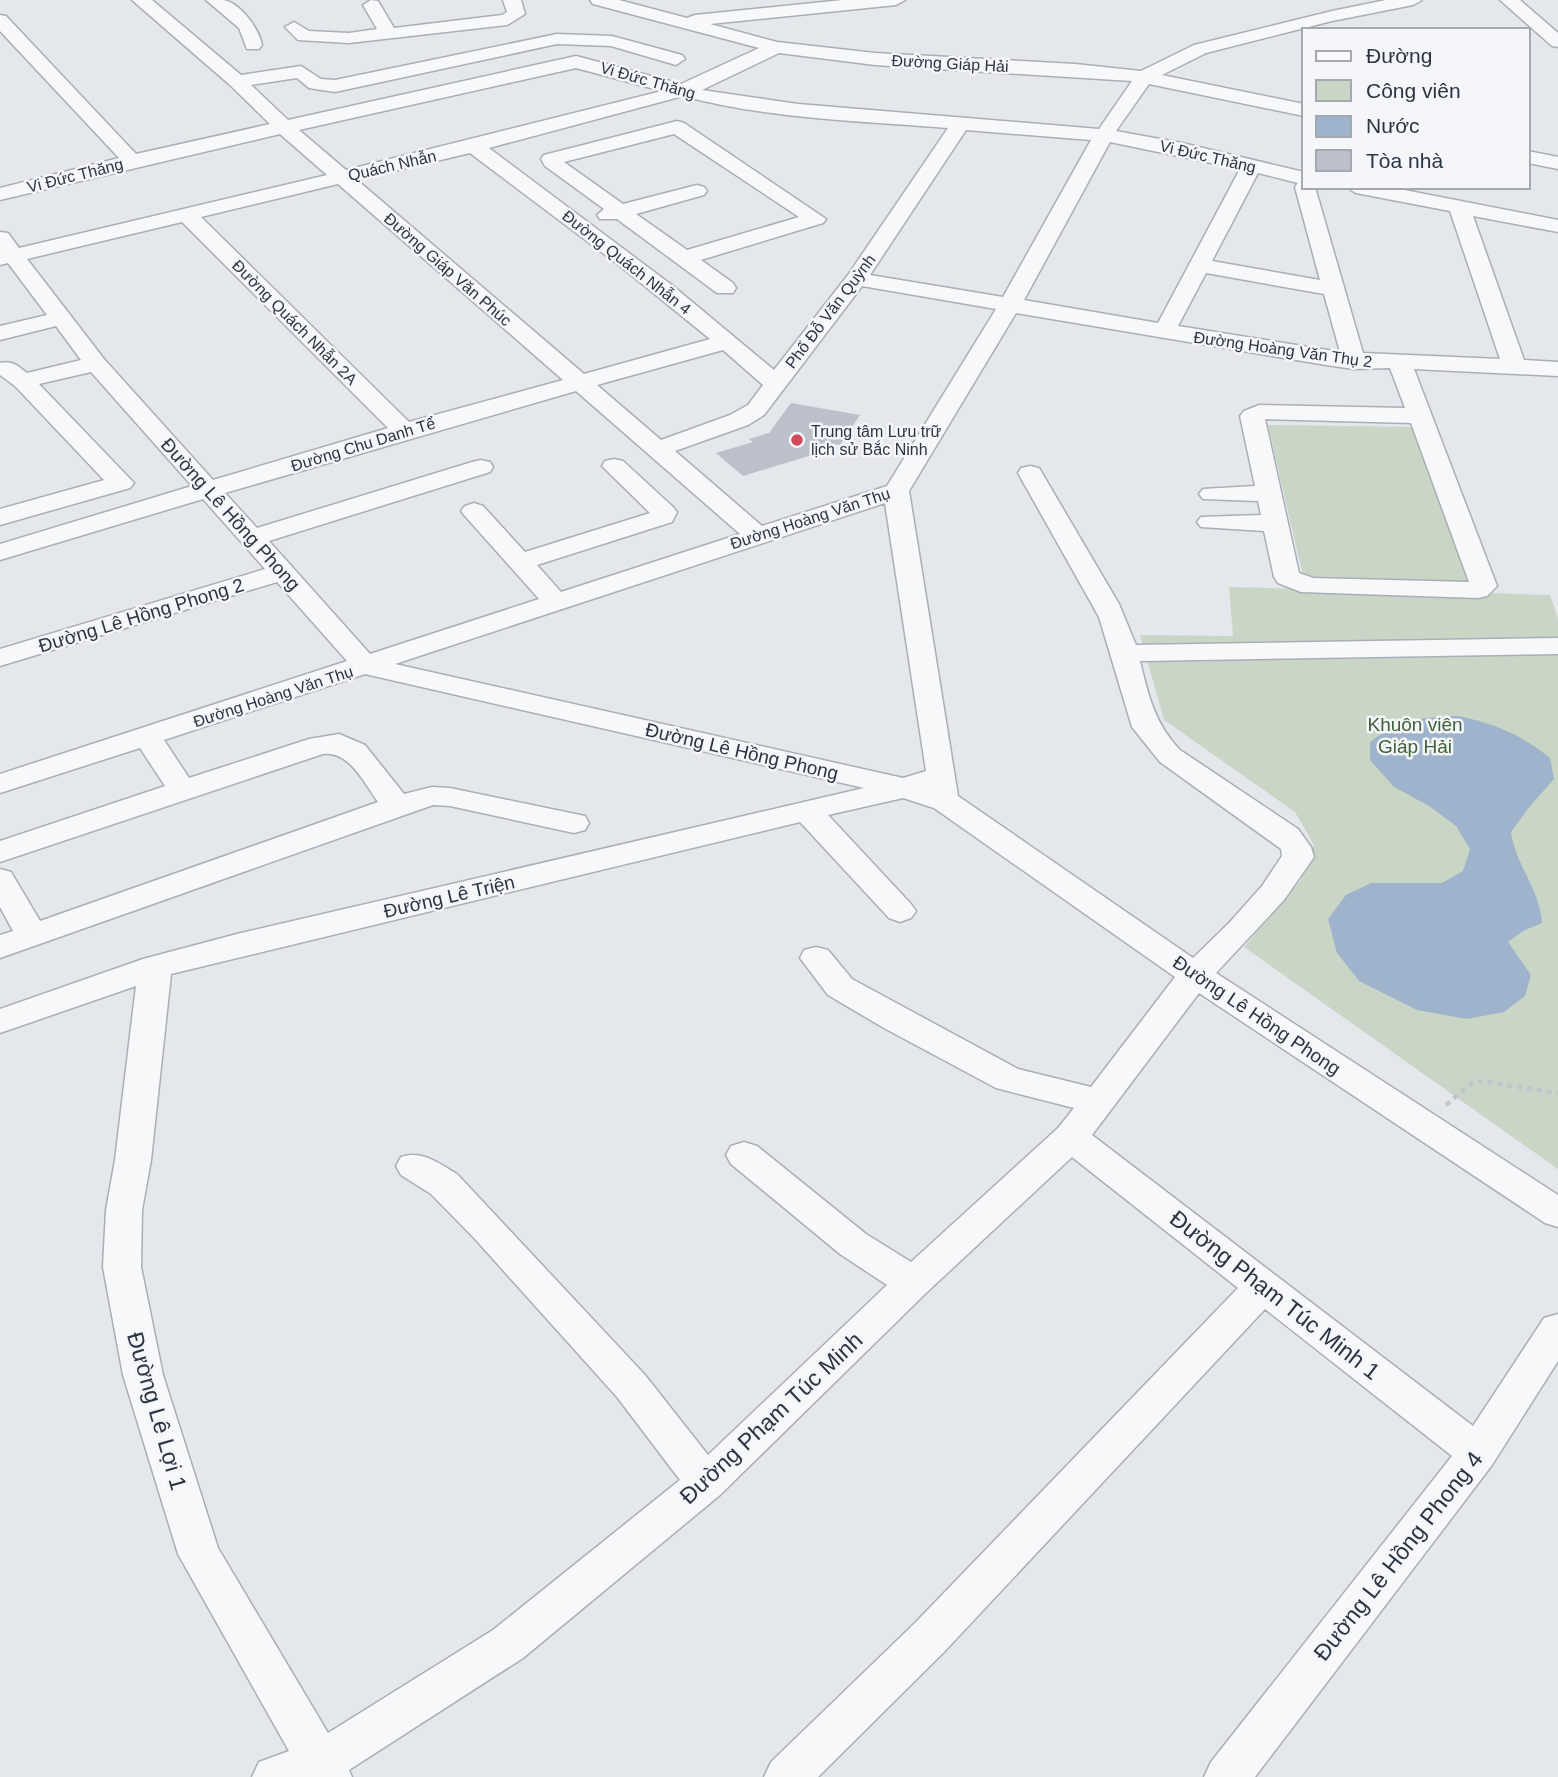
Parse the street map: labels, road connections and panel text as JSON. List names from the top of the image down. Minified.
{"streets":{"street":["Đường Giáp Hải","Vi Đức Thăng","Quách Nhẫn","Đường Quách Nhẫn 4","Đường Giáp Văn Phúc","Phố Đỗ Văn Quỳnh","Đường Quách Nhẫn 2A","Đường Hoàng Văn Thụ 2","Đường Chu Danh Tể","Đường Lê Hồng Phong","Đường Hoàng Văn Thụ","Đường Lê Hồng Phong 2","Đường Lê Triện","Đường Phạm Túc Minh 1","Đường Lê Lợi 1","Đường Phạm Túc Minh","Đường Lê Hồng Phong 4"]},"crossings":[["Đường Giáp Hải","Quách Nhẫn"],["Đường Giáp Hải","Đường Hoàng Văn Thụ"],["Vi Đức Thăng","Quách Nhẫn"],["Vi Đức Thăng","Đường Giáp Văn Phúc"],["Vi Đức Thăng","Phố Đỗ Văn Quỳnh"],["Vi Đức Thăng","Đường Hoàng Văn Thụ"],["Quách Nhẫn","Đường Quách Nhẫn 4"],["Quách Nhẫn","Đường Giáp Văn Phúc"],["Quách Nhẫn","Đường Quách Nhẫn 2A"],["Quách Nhẫn","Đường Lê Hồng Phong"],["Đường Quách Nhẫn 4","Phố Đỗ Văn Quỳnh"],["Đường Quách Nhẫn 4","Đường Chu Danh Tể"],["Đường Giáp Văn Phúc","Phố Đỗ Văn Quỳnh"],["Đường Giáp Văn Phúc","Đường Chu Danh Tể"],["Đường Giáp Văn Phúc","Đường Hoàng Văn Thụ"],["Phố Đỗ Văn Quỳnh","Đường Hoàng Văn Thụ 2"],["Đường Quách Nhẫn 2A","Đường Chu Danh Tể"],["Đường Hoàng Văn Thụ 2","Đường Hoàng Văn Thụ"],["Đường Chu Danh Tể","Đường Lê Hồng Phong"],["Đường Lê Hồng Phong","Đường Hoàng Văn Thụ"],["Đường Lê Hồng Phong","Đường Lê Hồng Phong 2"],["Đường Lê Hồng Phong","Đường Lê Triện"],["Đường Lê Hồng Phong","Đường Phạm Túc Minh"],["Đường Lê Triện","Đường Lê Lợi 1"],["Đường Phạm Túc Minh 1","Đường Phạm Túc Minh"],["Đường Phạm Túc Minh 1","Đường Lê Hồng Phong 4"],["Đường Lê Lợi 1","Đường Phạm Túc Minh"]],"parks":["Khuôn viên Giáp Hải"],"places":["Trung tâm Lưu trữ lịch sử Bắc Ninh"],"legend":["Đường","Công viên","Nước","Tòa nhà"]}
